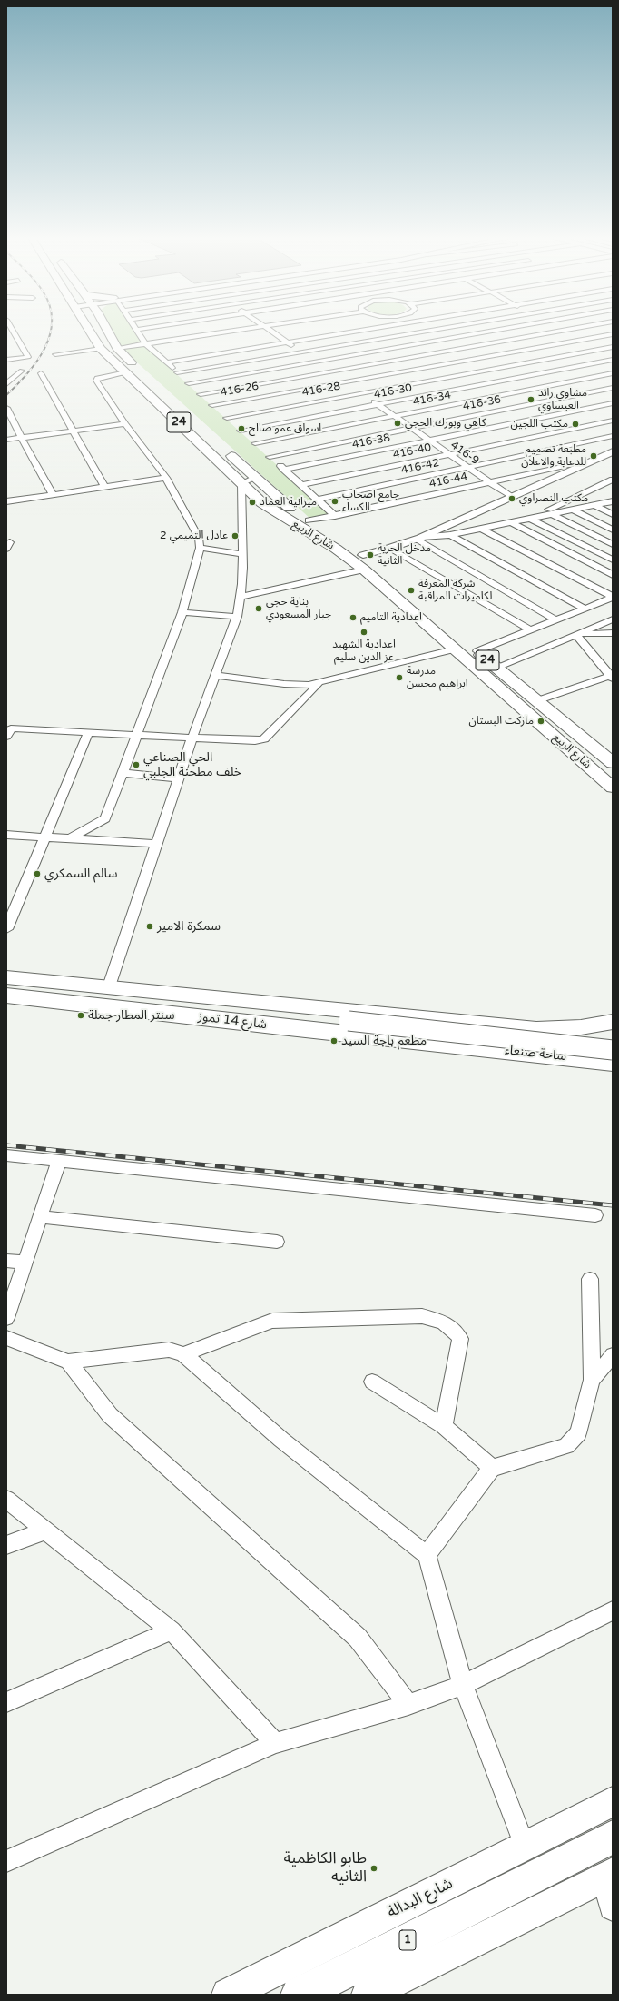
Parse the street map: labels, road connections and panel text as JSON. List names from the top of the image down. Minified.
{"streets":{"main road":["24","شارع الربيع","شارع 14 تموز","ساحة صنعاء","شارع البدالة","1"],"street":["416-26","416-28","416-30","416-34","416-36","416-38","416-40","416-9","416-42","416-44"]},"crossings":[["416-26","416-9"],["416-28","416-9"],["416-30","416-9"],["416-34","416-36"],["416-34","416-9"],["416-36","416-9"],["416-38","416-9"],["416-40","416-9"],["416-9","416-42"],["416-9","416-44"],["416-44","شارع الربيع"],["شارع 14 تموز","ساحة صنعاء"]],"places":["مشاوي رائد العيساوي","كاهي وبورك الحجي","مكتب اللجين","اسواق عمو صالح","مطبعة تصميم للدعاية والاعلان","مكتب النصراوي","جامع اصحاب الکساء","ميزانية العماد","عادل التميمي 2","مدخل الحرية الثانية","شركة المعرفة لكاميرات المراقبة","بناية حجي جبار المسعودي","اعدادية التاميم","اعدادية الشهيد عز الدين سليم","مدرسة ابراهيم محسن","ماركت البستان","الحي الصناعي خلف مطحنة الجلبي","سالم السمكري","سمكرة الامير","سنتر المطار جملة","مطعم باجة السيد","طابو الكاظمية الثانيه"]}
